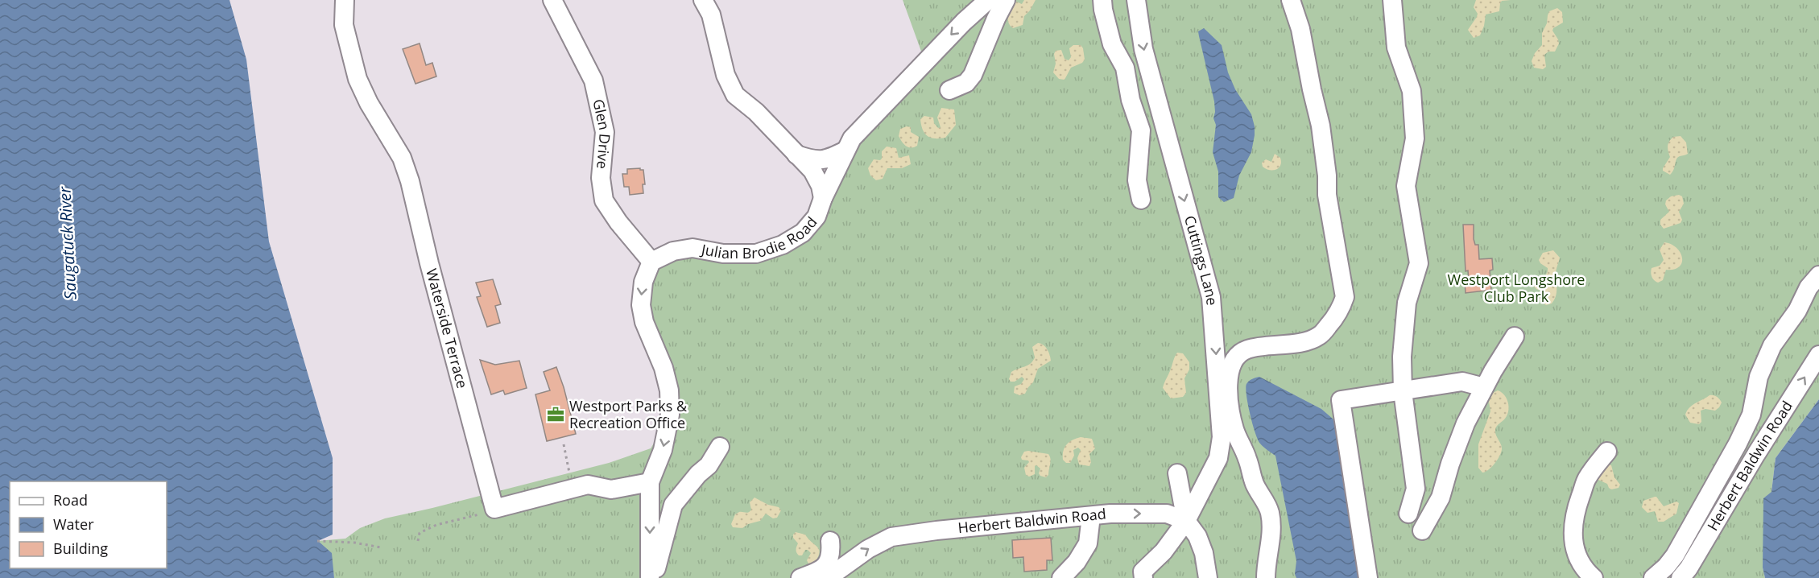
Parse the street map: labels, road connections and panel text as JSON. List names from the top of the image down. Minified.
{"streets":{"street":["Glen Drive","Julian Brodie Road","Cuttings Lane","Waterside Terrace","Herbert Baldwin Road"]},"crossings":[["Glen Drive","Julian Brodie Road"],["Cuttings Lane","Herbert Baldwin Road"]],"one_way":["Herbert Baldwin Road"],"water":["Saugatuck River"],"parks":["Westport Longshore Club Park"],"places":{"office":["Westport Parks & Recreation Office"]},"legend":["Road","Water","Building"]}
